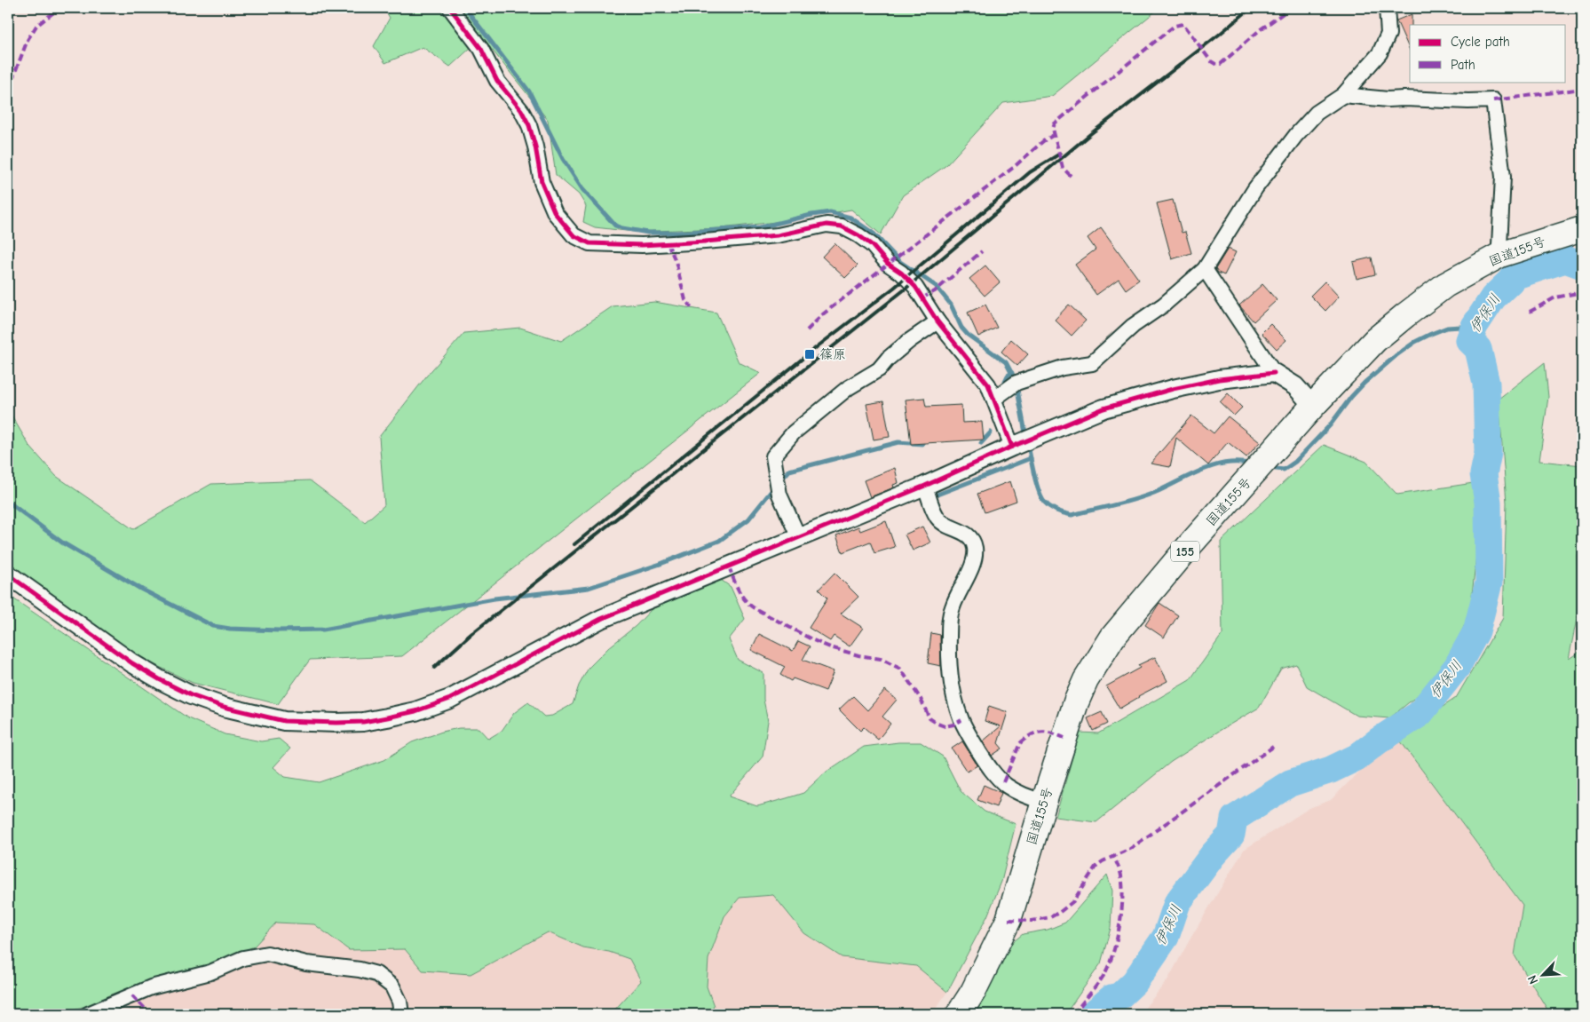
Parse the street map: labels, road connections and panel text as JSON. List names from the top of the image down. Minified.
{"streets":{"highway":["国道155号","155"]},"water":["伊保川"],"places":{"transit":["篠原"]},"legend":["Cycle path","Path"],"north":"bottom left"}
